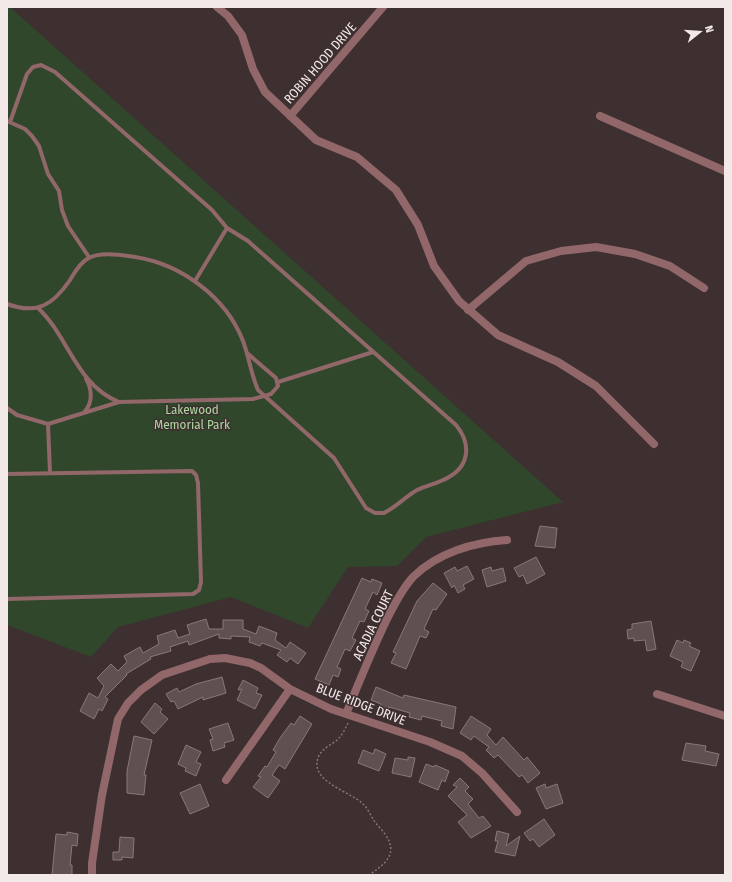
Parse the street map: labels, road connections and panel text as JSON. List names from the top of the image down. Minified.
{"streets":{"street":["ROBIN HOOD DRIVE","ACADIA COURT","BLUE RIDGE DRIVE"]},"crossings":[["ACADIA COURT","BLUE RIDGE DRIVE"]],"parks":["Lakewood Memorial Park"],"north":"right"}
